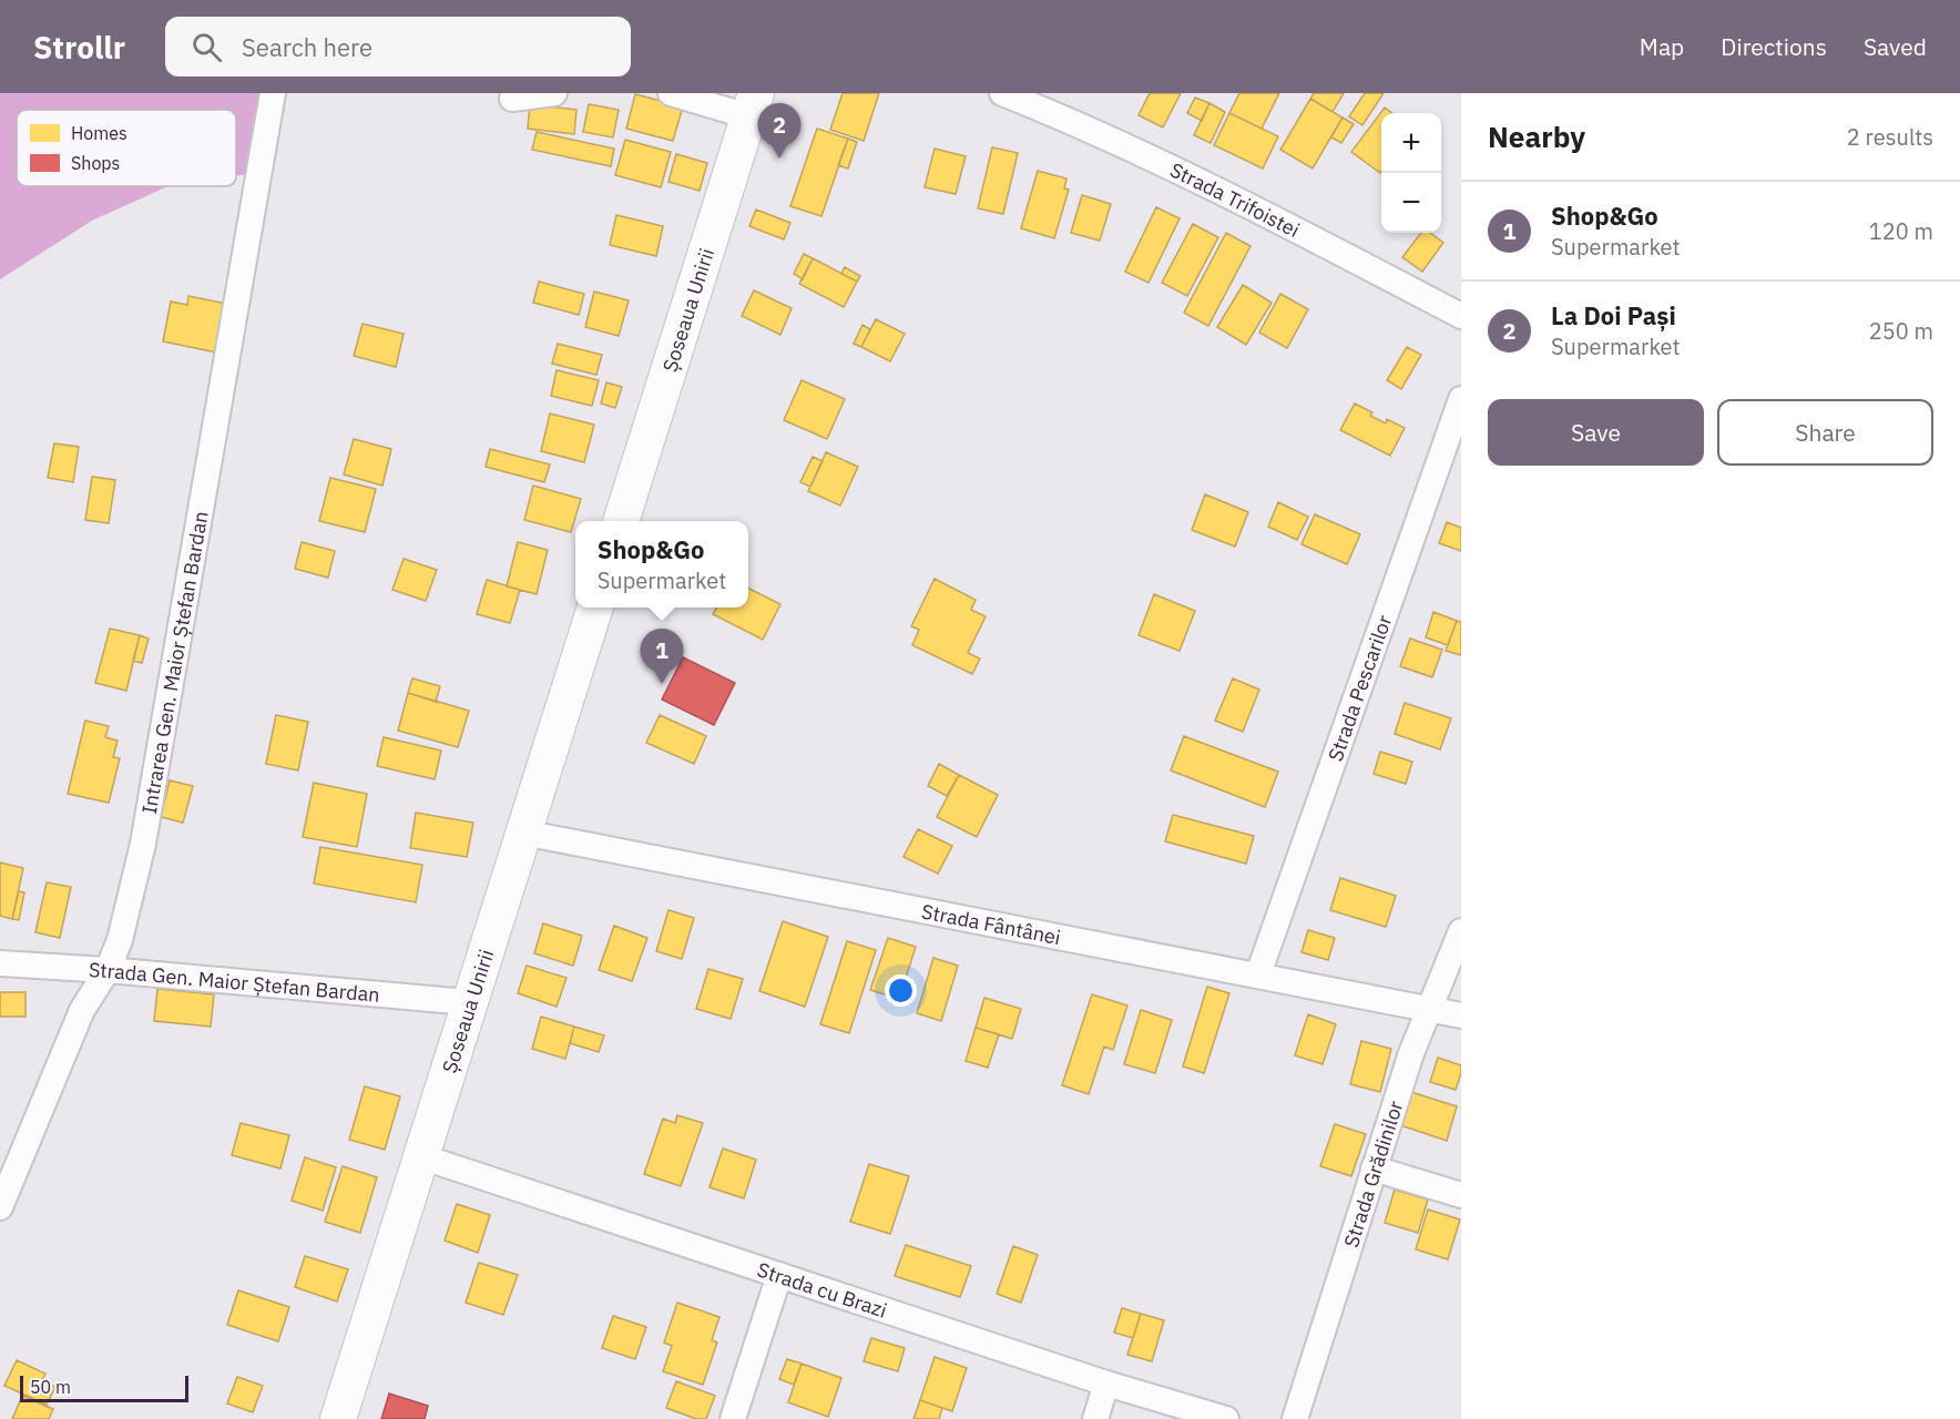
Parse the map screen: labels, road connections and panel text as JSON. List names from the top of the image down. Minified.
{"streets":{"main road":["Șoseaua Unirii"],"street":["Strada Trifoistei","Intrarea Gen. Maior Ștefan Bardan","Strada Pescarilor","Strada Fântânei","Strada Gen. Maior Ștefan Bardan","Strada Grădinilor","Strada cu Brazi"]},"crossings":[["Șoseaua Unirii","Strada Fântânei"],["Șoseaua Unirii","Strada Gen. Maior Ștefan Bardan"],["Șoseaua Unirii","Strada cu Brazi"],["Intrarea Gen. Maior Ștefan Bardan","Strada Gen. Maior Ștefan Bardan"],["Strada Pescarilor","Strada Fântânei"],["Strada Fântânei","Strada Grădinilor"]],"legend":["Homes","Shops"],"scale_bar":"50 m","page":{"header":"Strollr","search":"Search here","nav":["Map","Directions","Saved"],"heading":["Nearby","2 results"],"pins":["2","1"],"map_buttons":["+","−"],"list":[{"mark":"1","name":"Shop&Go","note":"Supermarket","value":"120 m"},{"mark":"2","name":"La Doi Pași","note":"Supermarket","value":"250 m"}],"buttons":["Save","Share"],"popup":["Shop&Go","Supermarket"],"scale":"50 m"}}
